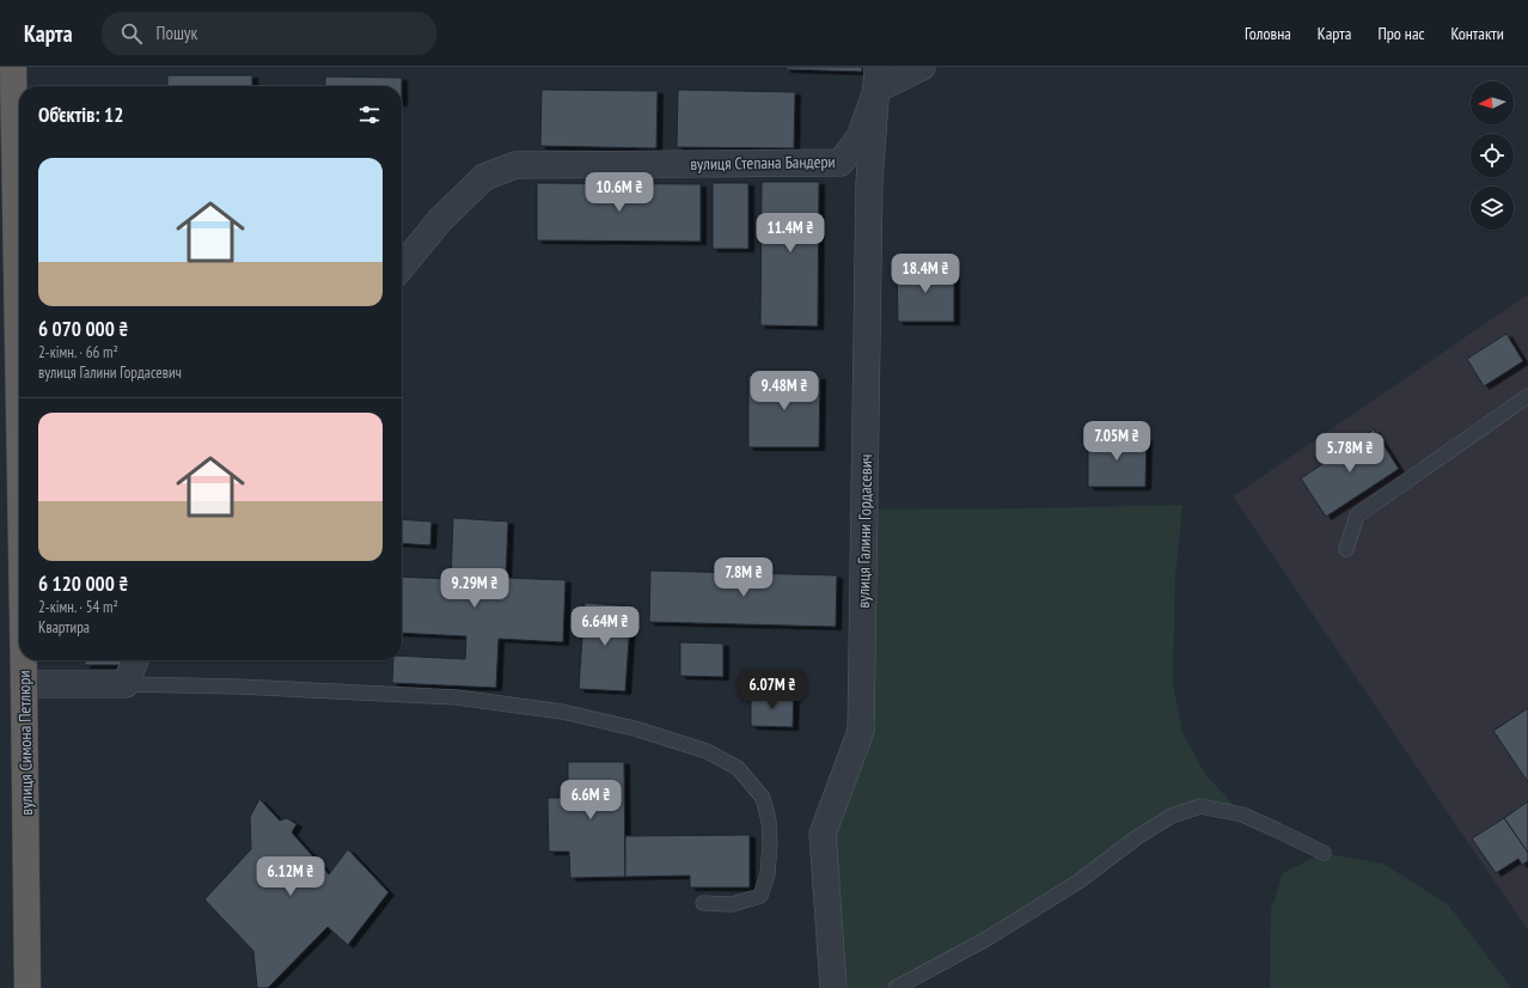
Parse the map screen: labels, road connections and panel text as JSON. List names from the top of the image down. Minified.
{"streets":{"highway":["вулиця Симона Петлюри"],"street":["вулиця Степана Бандери","вулиця Галини Гордасевич"]},"crossings":[["вулиця Степана Бандери","вулиця Галини Гордасевич"]],"north":"left","page":{"header":"Карта","search":"Пошук","nav":["Головна","Карта","Про нас","Контакти"],"heading":"Об’єктів: 12","list":[{"name":"6 070 000 ₴","note":"2-кімн. · 66 m² · вулиця Галини Гордасевич"},{"name":"6 120 000 ₴","note":"2-кімн. · 54 m² · Квартира"}],"price":["10.6M ₴","11.4M ₴","18.4M ₴","9.48M ₴","7.05M ₴","5.78M ₴","7.8M ₴","9.29M ₴","6.64M ₴","6.07M ₴","6.6M ₴","6.12M ₴"]}}
